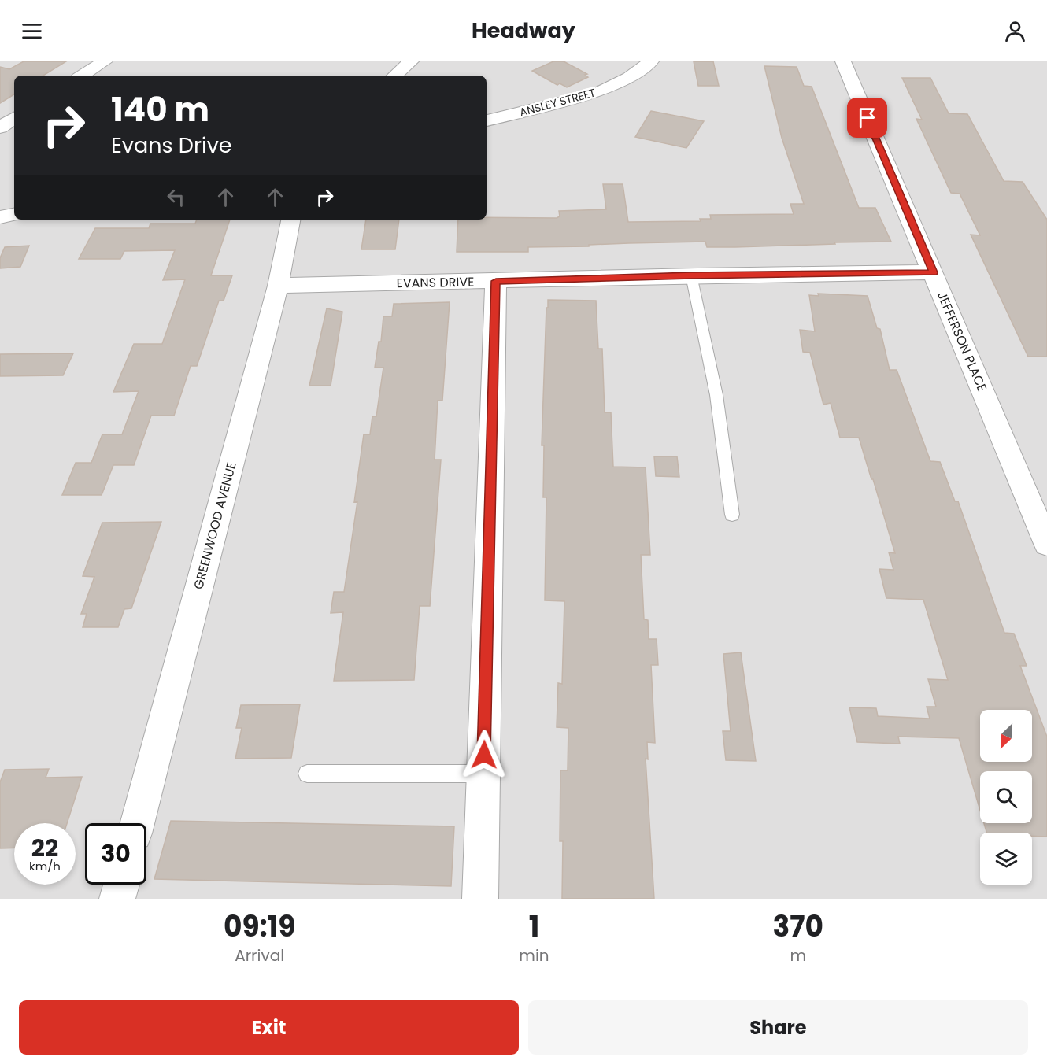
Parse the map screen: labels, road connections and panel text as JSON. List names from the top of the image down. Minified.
{"streets":{"street":["ANSLEY STREET","EVANS DRIVE","JEFFERSON PLACE","GREENWOOD AVENUE"]},"crossings":[["EVANS DRIVE","JEFFERSON PLACE"],["EVANS DRIVE","GREENWOOD AVENUE"]],"north":"bottom left","page":{"header":"Headway","turn":["140 m","Evans Drive"],"speed":"22 km/h","limit":"30","eta":["09:19","Arrival","1","min","370","m"],"buttons":["Exit","Share"]}}
